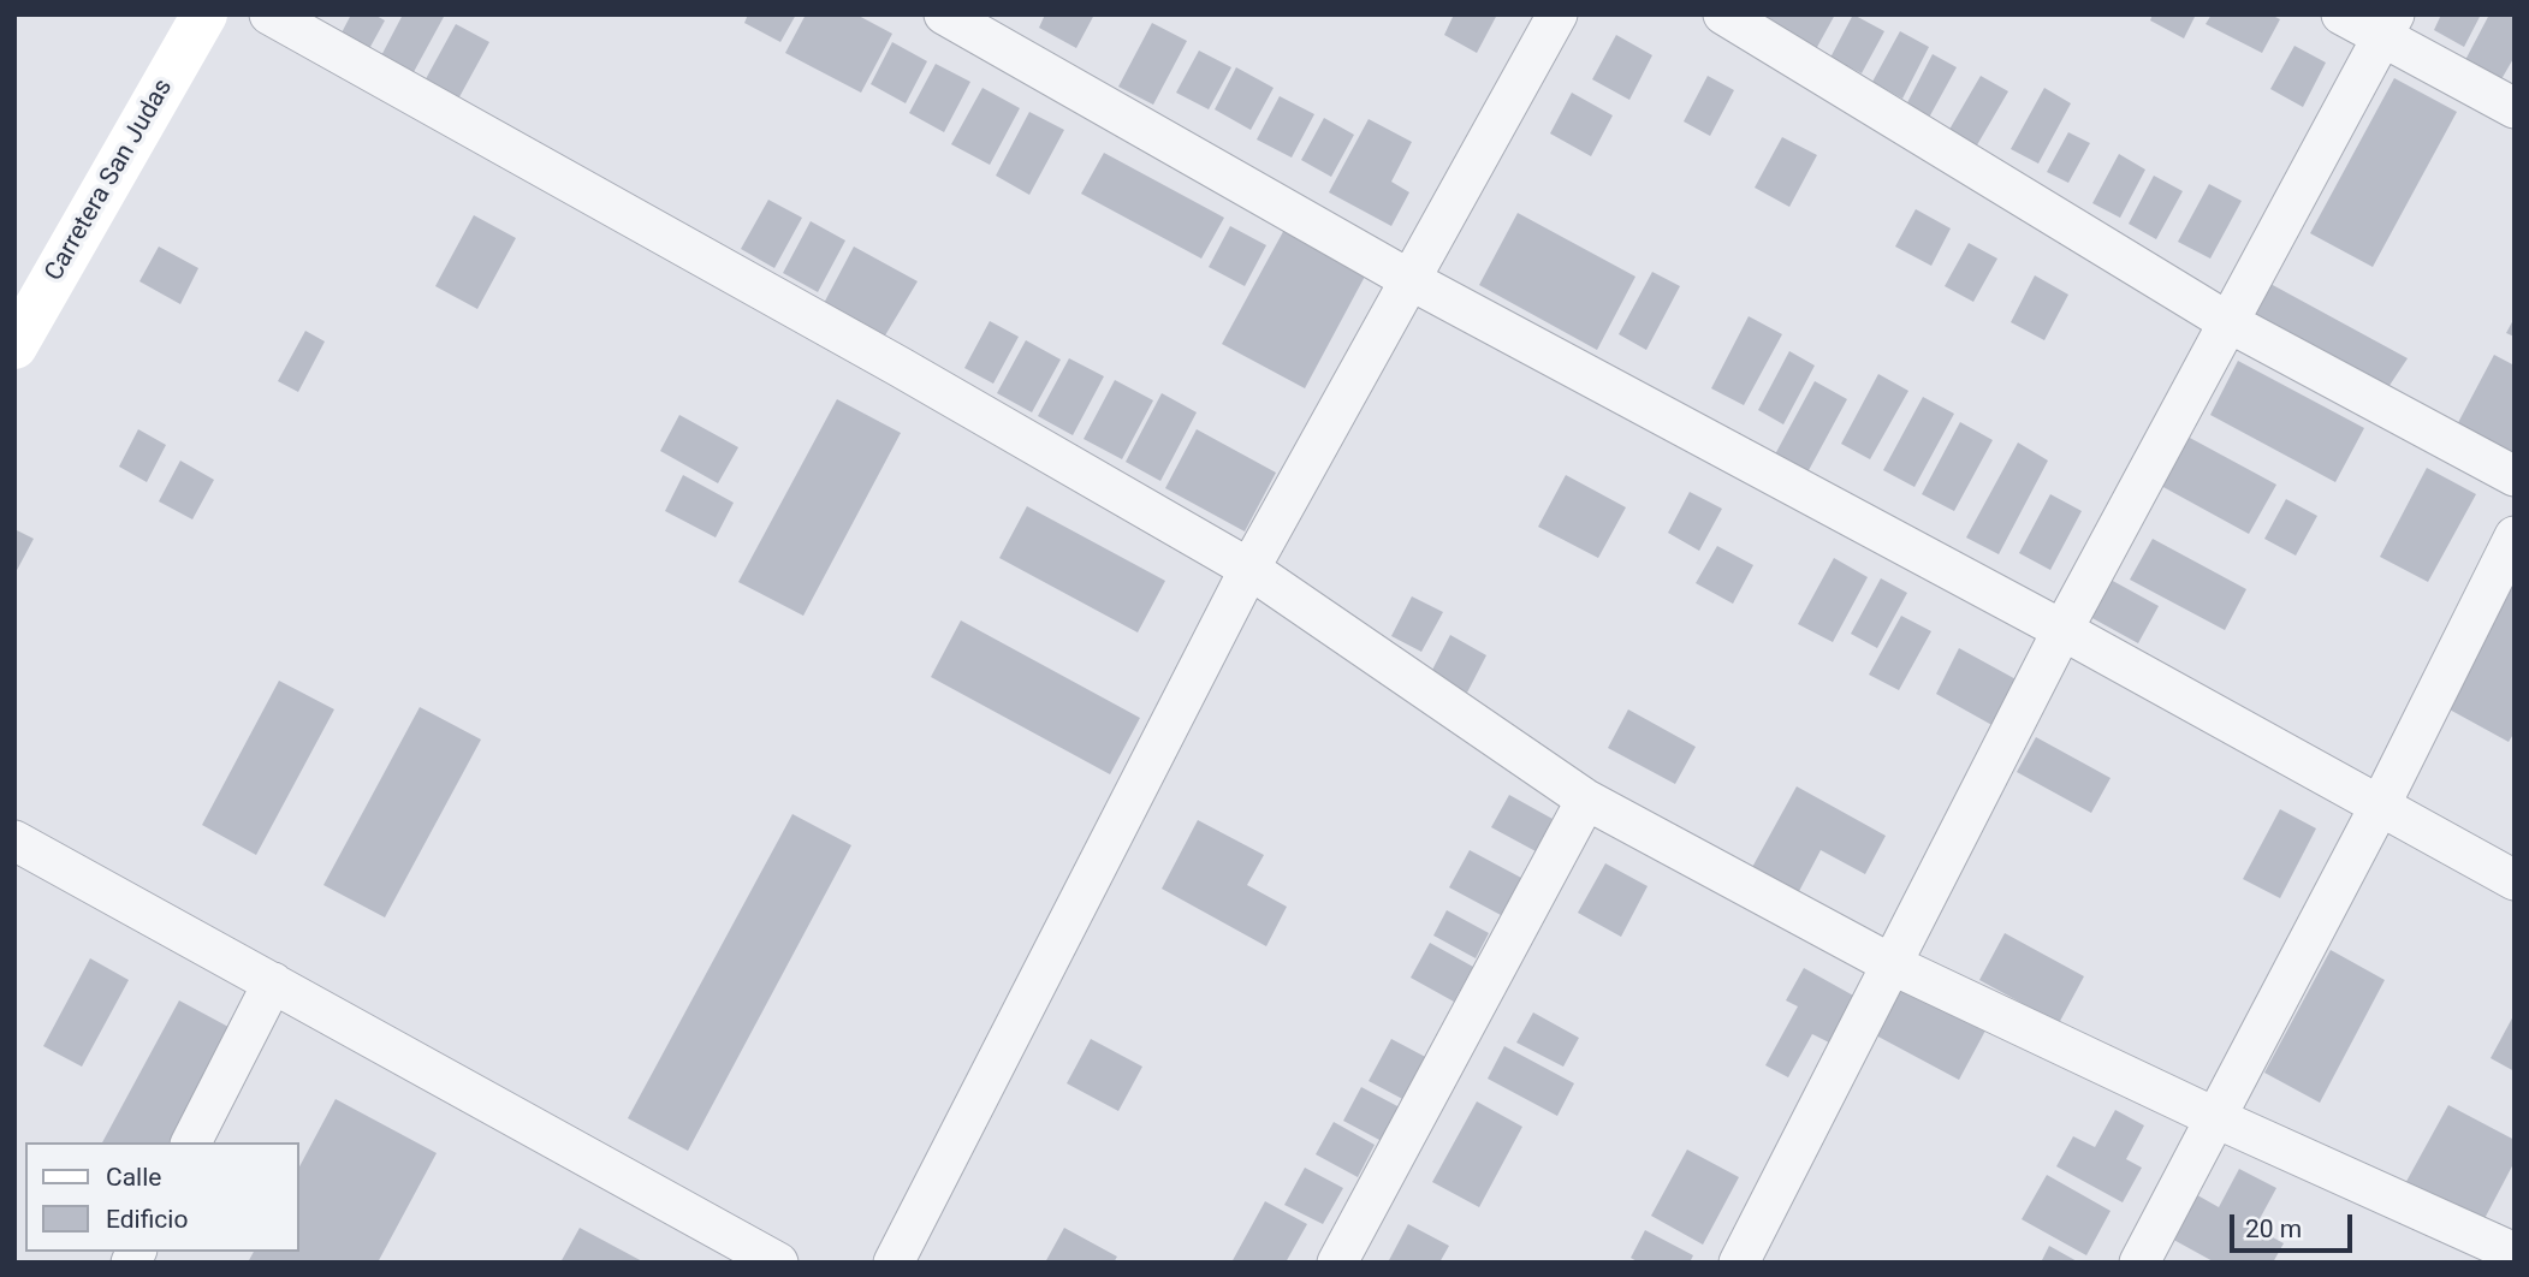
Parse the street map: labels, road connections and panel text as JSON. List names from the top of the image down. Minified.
{"streets":{"street":["Carretera San Judas"]},"legend":["Calle","Edificio"],"scale_bar":"20 m"}
